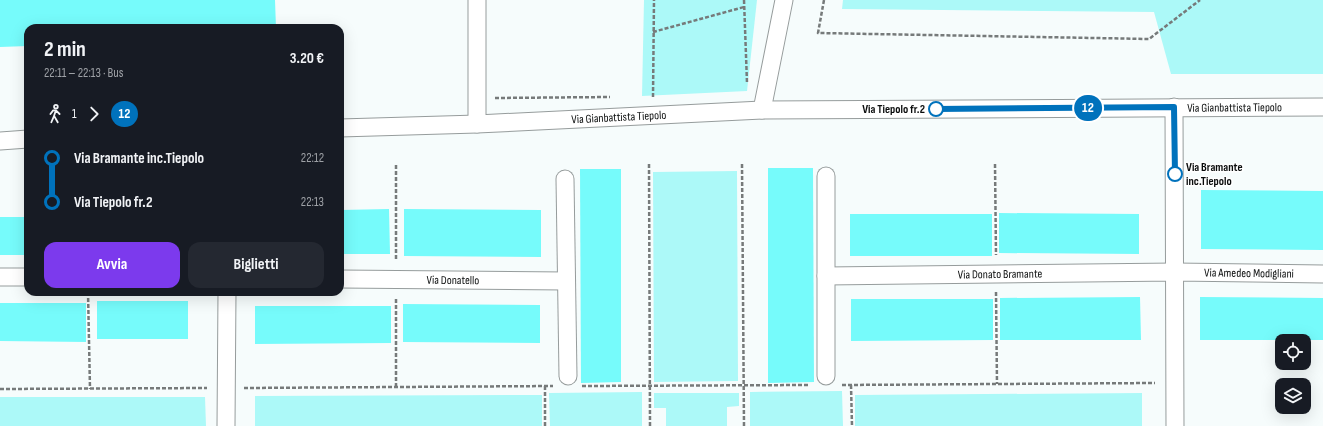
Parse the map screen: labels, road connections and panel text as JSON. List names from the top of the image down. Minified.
{"streets":{"street":["Via Gianbattista Tiepolo","Via Amedeo Modigliani","Via Donato Bramante","Via Donatello"]},"crossings":[["Via Amedeo Modigliani","Via Donato Bramante"]],"places":["Via Tiepolo fr.2","Via Bramante inc.Tiepolo"],"lines":["bus line 12"],"page":{"on_map":"12","heading":["2 min","22:11 – 22:13 · Bus","3.20 €"],"legs":["1","12"],"list":[{"name":"Via Bramante inc.Tiepolo","value":"22:12"},{"name":"Via Tiepolo fr.2","value":"22:13"}],"buttons":["Avvia","Biglietti"]}}
